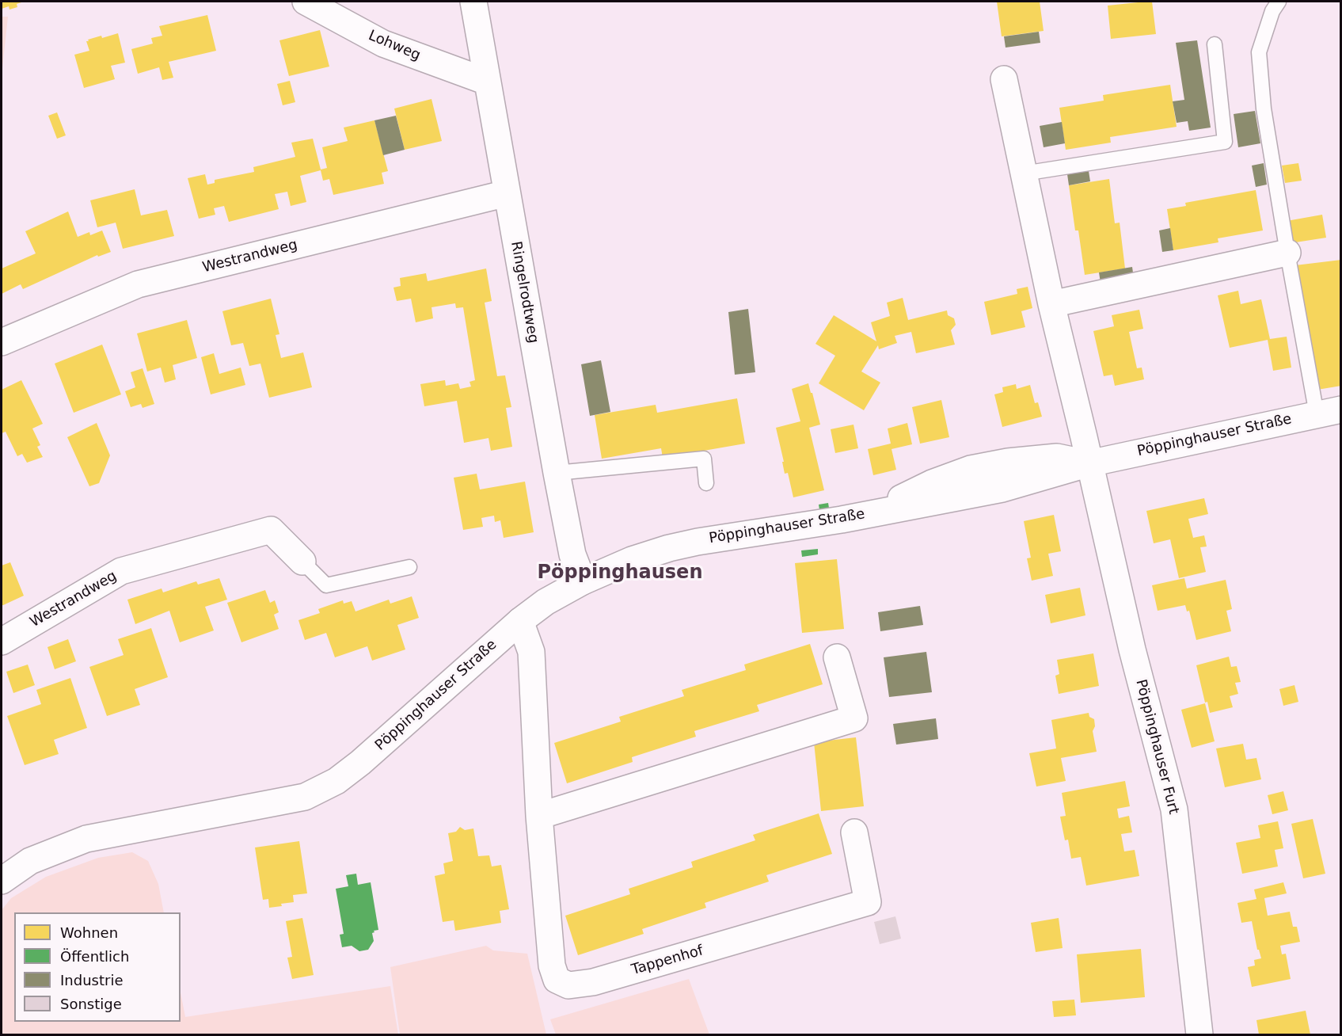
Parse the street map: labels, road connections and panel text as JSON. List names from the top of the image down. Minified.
{"streets":{"street":["Lohweg","Westrandweg","Ringelrodtweg","Pöppinghauser Straße","Pöppinghauser Furt","Tappenhof"]},"crossings":[["Lohweg","Ringelrodtweg"],["Westrandweg","Ringelrodtweg"],["Ringelrodtweg","Pöppinghauser Straße"],["Pöppinghauser Straße","Pöppinghauser Furt"],["Pöppinghauser Straße","Tappenhof"]],"districts":["Pöppinghausen"],"legend":["Wohnen","Öffentlich","Industrie","Sonstige"]}
